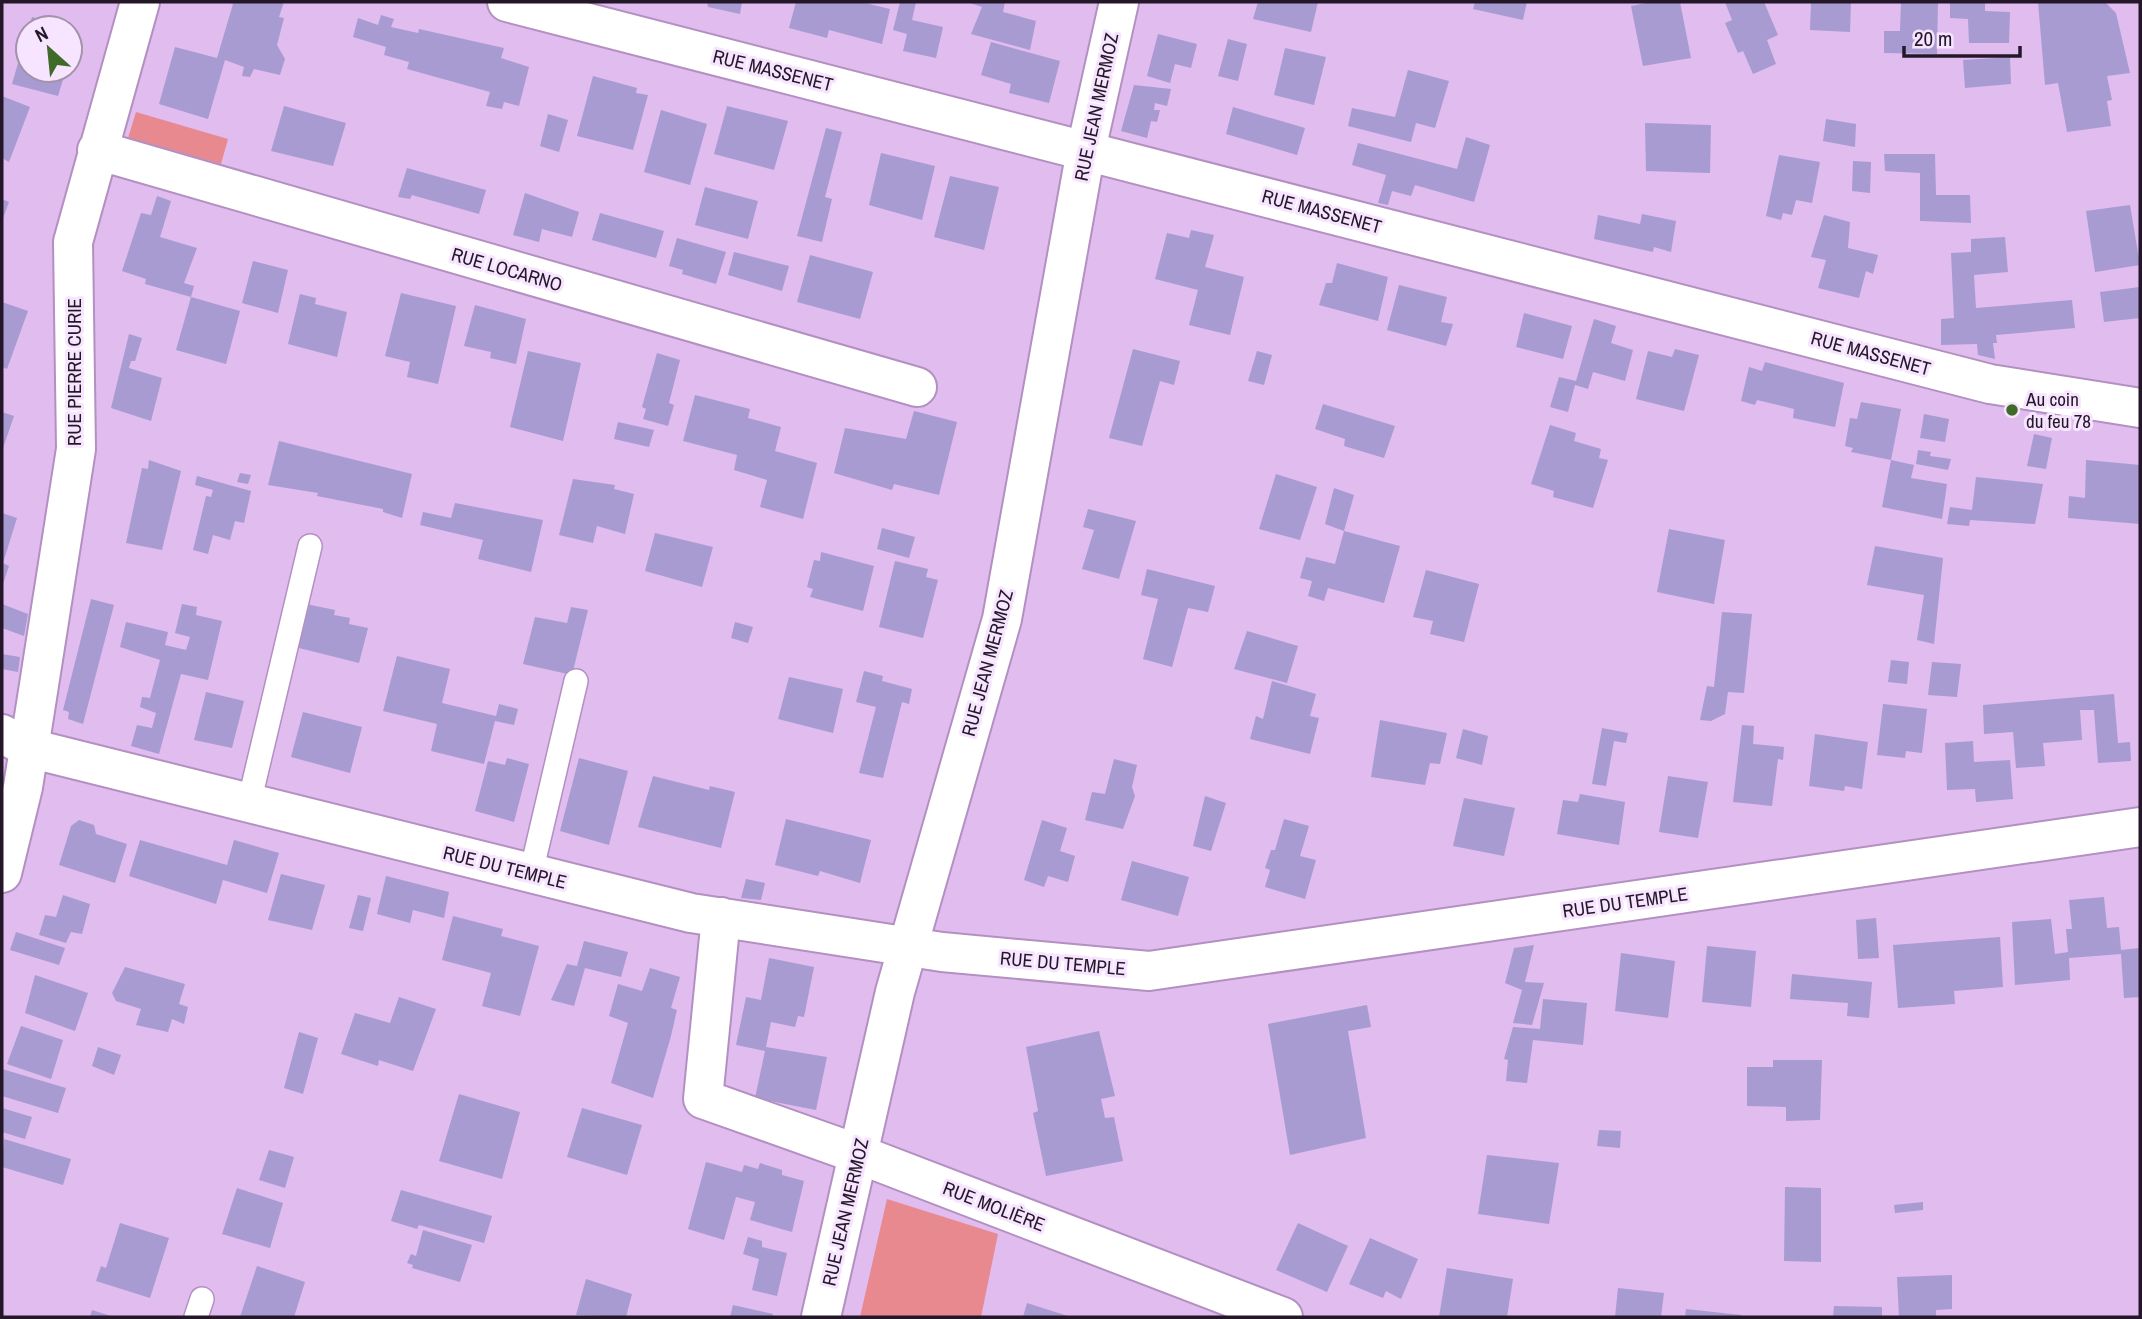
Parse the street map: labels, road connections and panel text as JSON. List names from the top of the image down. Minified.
{"streets":{"street":["RUE MASSENET","RUE JEAN MERMOZ","RUE LOCARNO","RUE PIERRE CURIE","RUE DU TEMPLE","RUE MOLIÈRE"]},"crossings":[["RUE MASSENET","RUE JEAN MERMOZ"],["RUE JEAN MERMOZ","RUE DU TEMPLE"],["RUE JEAN MERMOZ","RUE MOLIÈRE"],["RUE LOCARNO","RUE PIERRE CURIE"],["RUE PIERRE CURIE","RUE DU TEMPLE"],["RUE DU TEMPLE","RUE MOLIÈRE"]],"places":["Au coin du feu 78"],"scale_bar":"20 m","north":"top left"}
